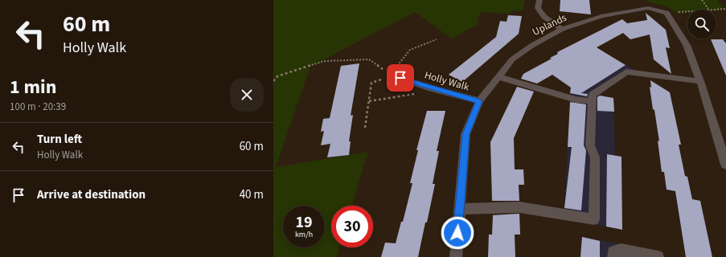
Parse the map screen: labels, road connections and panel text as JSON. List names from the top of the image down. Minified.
{"streets":{"street":["Uplands","Holly Walk"]},"crossings":[["Uplands","Holly Walk"]],"page":{"turn":["60 m","Holly Walk"],"heading":["1 min","100 m · 20:39"],"list":[{"name":"Turn left","note":"Holly Walk","value":"60 m"},{"name":"Arrive at destination","value":"40 m"}],"speed":"19 km/h","limit":"30"}}
